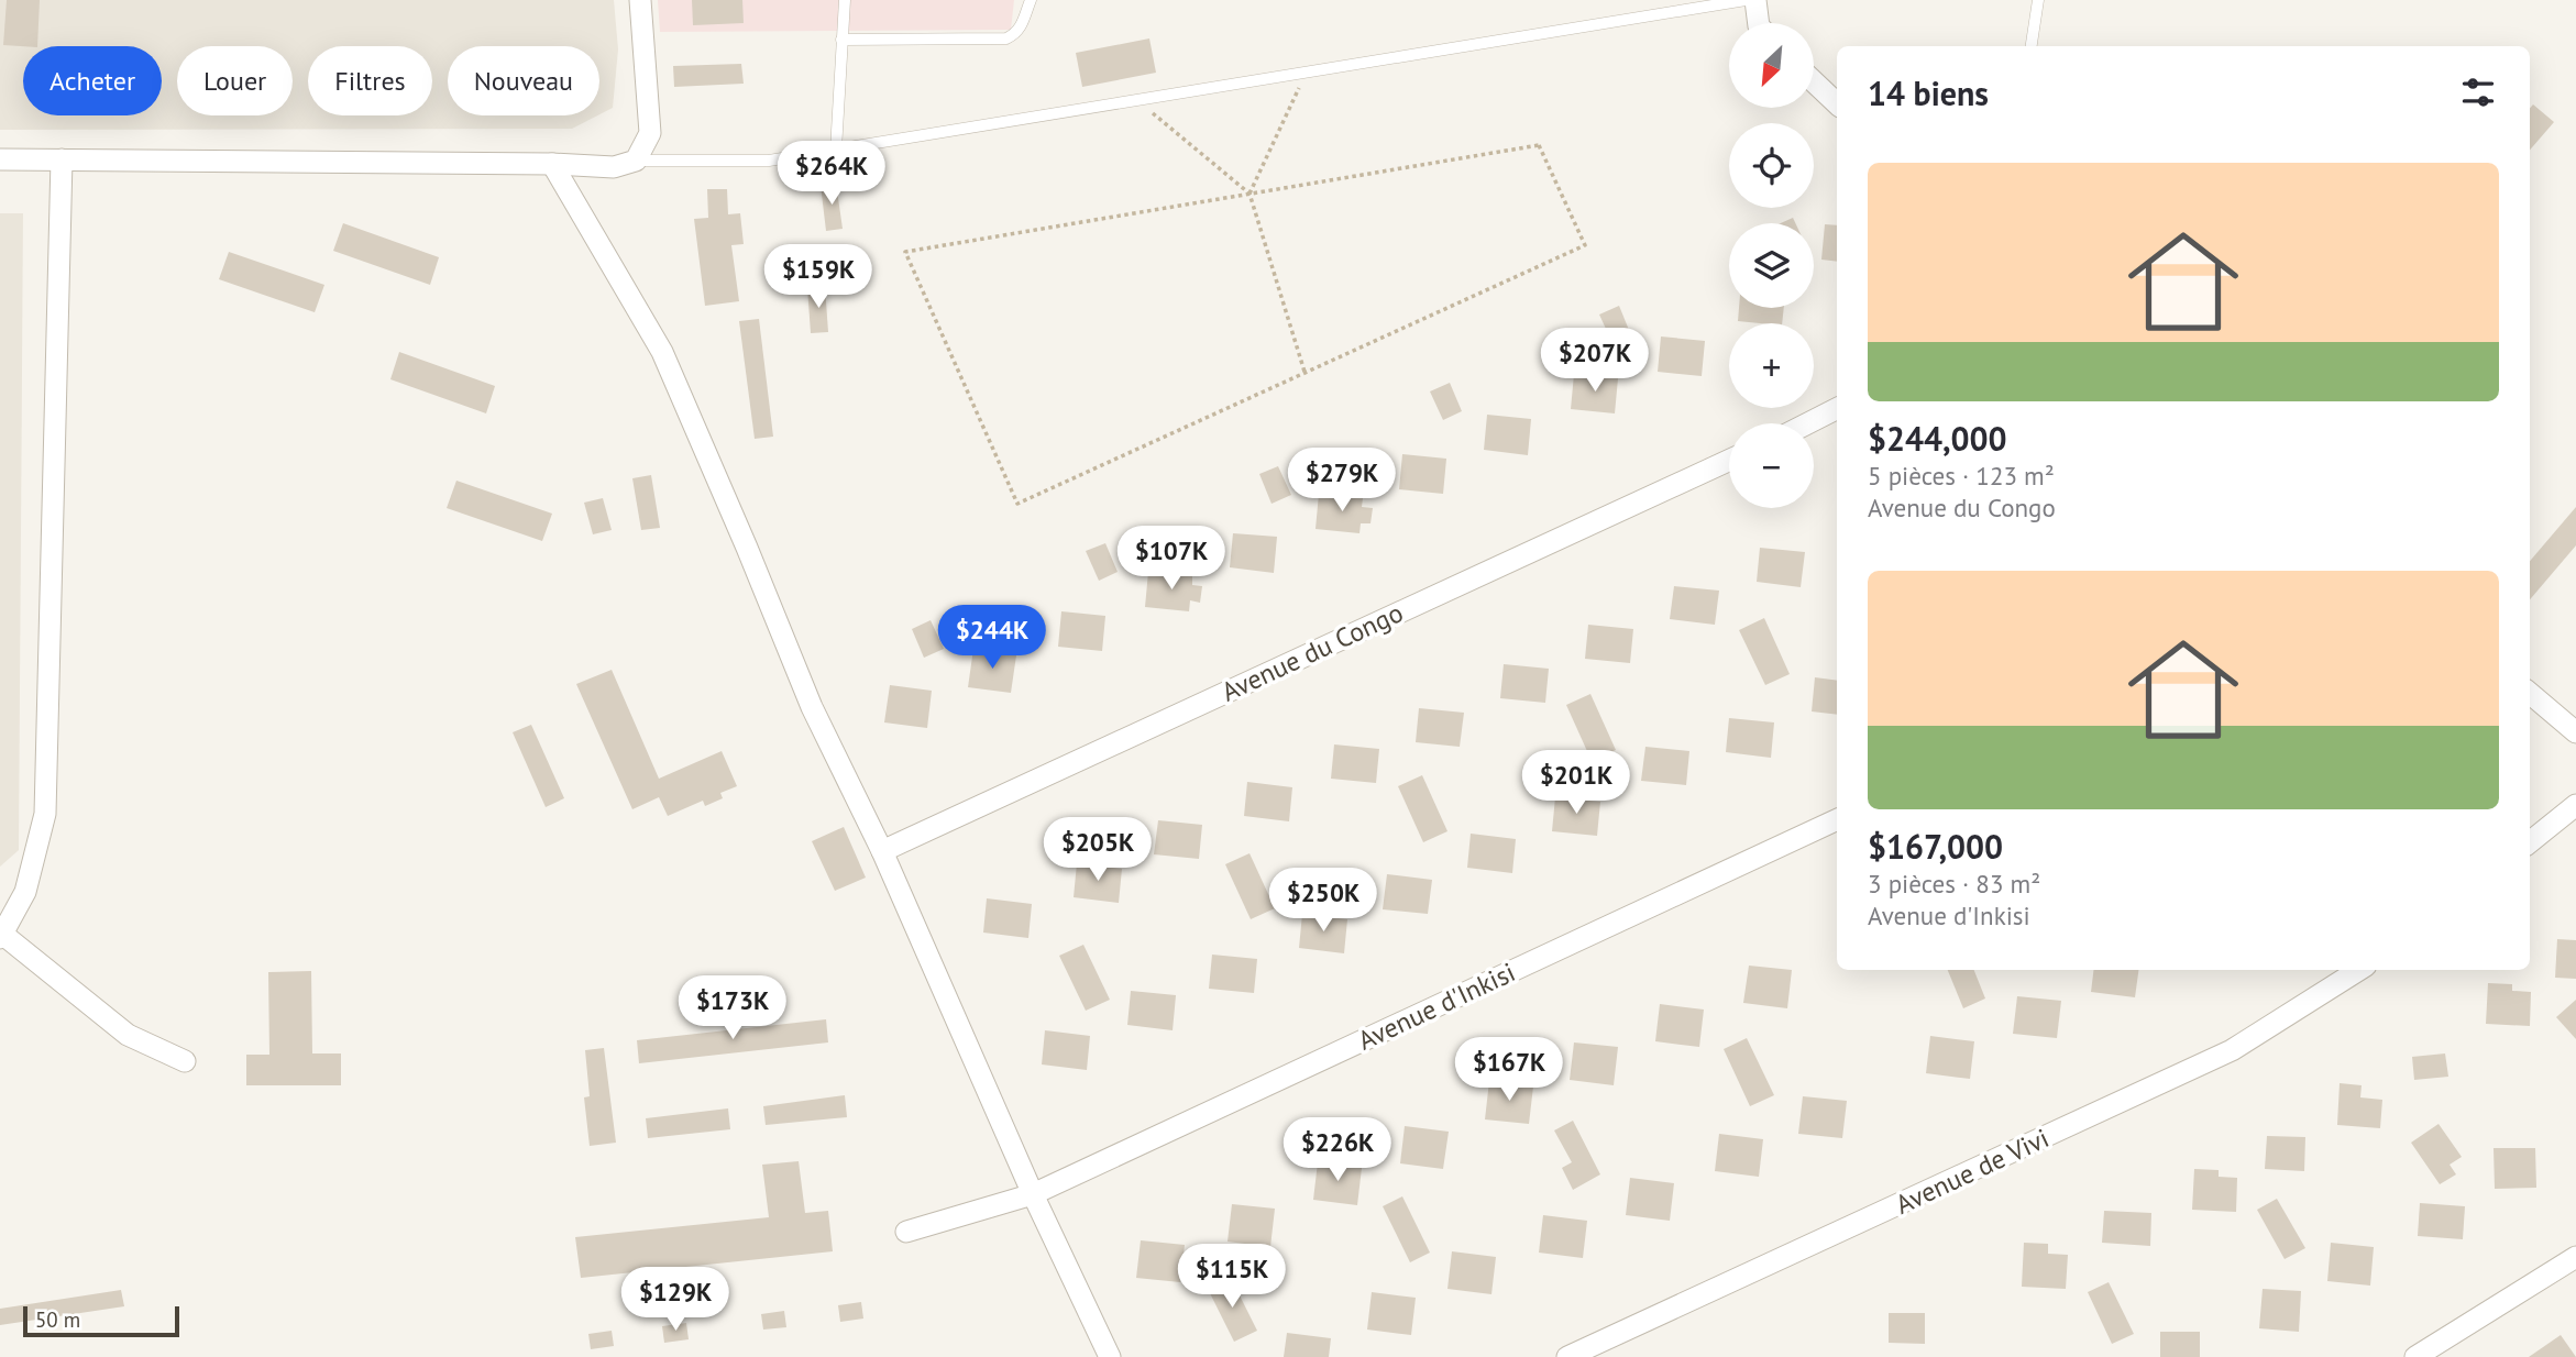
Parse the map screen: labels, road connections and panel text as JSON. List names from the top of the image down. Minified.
{"streets":{"street":["Avenue du Congo","Avenue d'Inkisi","Avenue de Vivi"]},"scale_bar":"50 m","north":"bottom left","page":{"map_buttons":["+","−"],"chip":["Acheter","Louer","Filtres","Nouveau"],"heading":"14 biens","list":[{"name":"$244,000","note":"5 pièces · 123 m² · Avenue du Congo"},{"name":"$167,000","note":"3 pièces · 83 m² · Avenue d'Inkisi"}],"price":["$264K","$159K","$207K","$279K","$107K","$244K","$201K","$205K","$250K","$173K","$167K","$226K","$115K","$129K"],"scale":"50 m"}}
